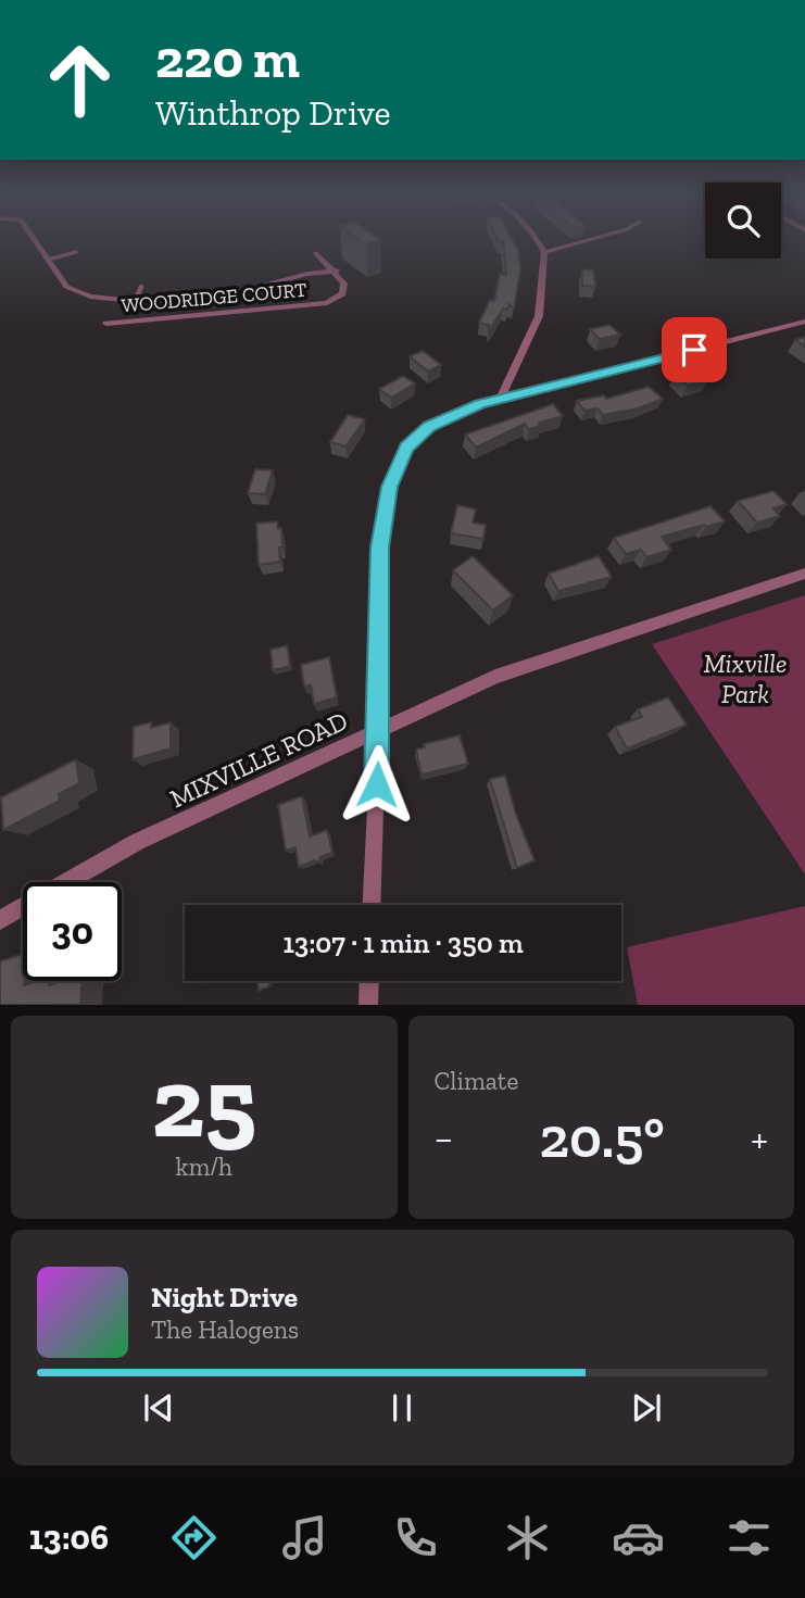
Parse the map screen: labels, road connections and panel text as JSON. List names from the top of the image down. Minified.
{"streets":{"street":["WOODRIDGE COURT","MIXVILLE ROAD"]},"parks":["Mixville Park"],"page":{"turn":["220 m","Winthrop Drive"],"limit":"30","trip":"13:07 · 1 min · 350 m","tile":[["25","km/h"],"Climate"],"heat":["−","20.5°","+"],"song":["Night Drive","The Halogens"],"tabs":"13:06"}}
